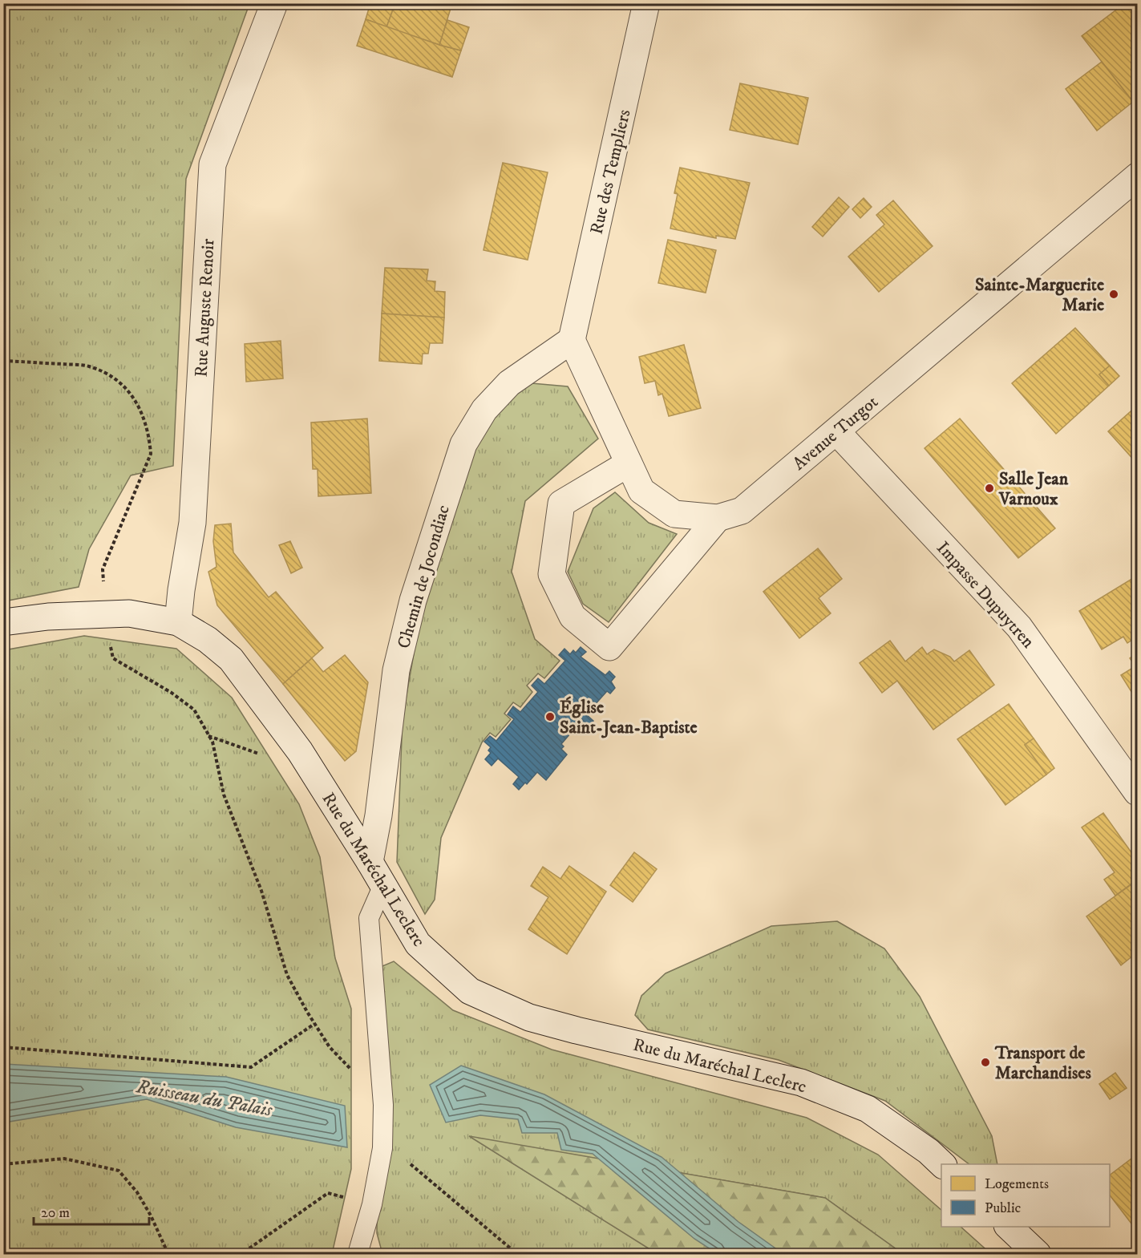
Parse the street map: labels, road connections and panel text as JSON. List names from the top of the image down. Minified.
{"streets":{"street":["Rue des Templiers","Rue Auguste Renoir","Avenue Turgot","Chemin de Jocondiac","Impasse Dupuytren","Rue du Maréchal Leclerc"]},"crossings":[["Rue des Templiers","Avenue Turgot"],["Rue des Templiers","Chemin de Jocondiac"],["Rue Auguste Renoir","Rue du Maréchal Leclerc"],["Avenue Turgot","Chemin de Jocondiac"],["Avenue Turgot","Impasse Dupuytren"],["Chemin de Jocondiac","Rue du Maréchal Leclerc"]],"water":["Ruisseau du Palais"],"places":["Sainte-Marguerite Marie","Salle Jean Varnoux","Église Saint-Jean-Baptiste","Transport de Marchandises"],"legend":["Logements","Public"],"scale_bar":"20 m"}
